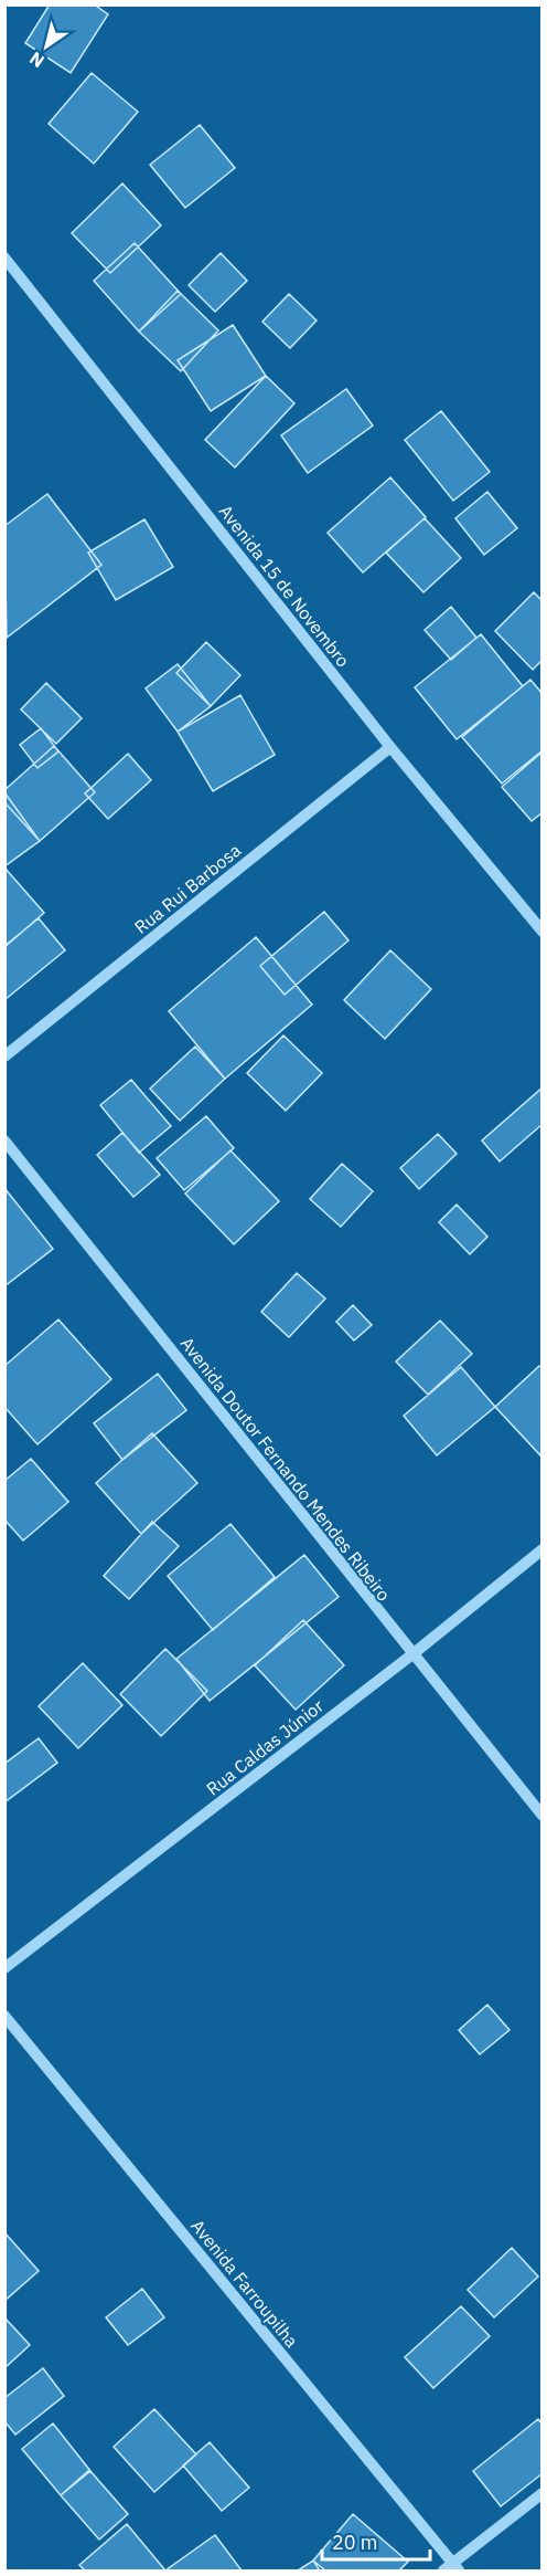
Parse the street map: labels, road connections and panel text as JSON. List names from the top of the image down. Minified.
{"streets":{"street":["Avenida 15 de Novembro","Rua Rui Barbosa","Avenida Doutor Fernando Mendes Ribeiro","Rua Caldas Júnior","Avenida Farroupilha"]},"crossings":[["Avenida 15 de Novembro","Rua Rui Barbosa"],["Avenida Doutor Fernando Mendes Ribeiro","Rua Caldas Júnior"]],"scale_bar":"20 m","north":"bottom left"}
